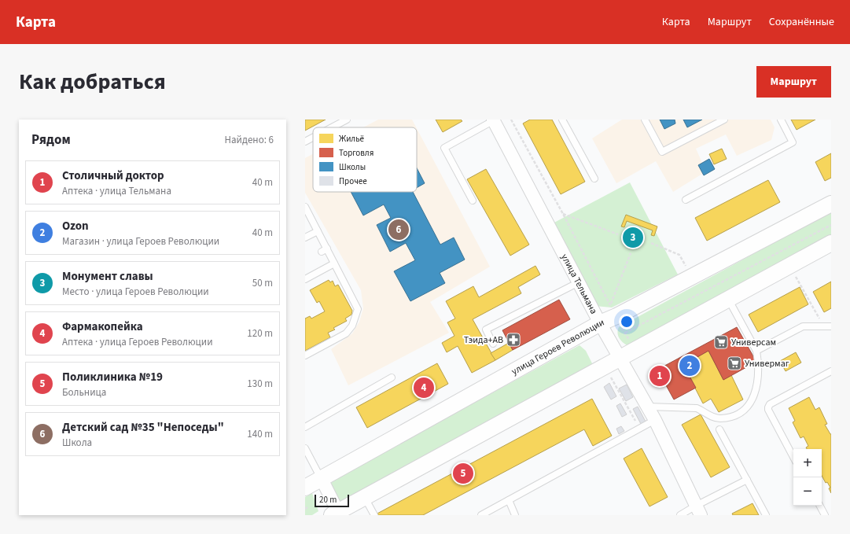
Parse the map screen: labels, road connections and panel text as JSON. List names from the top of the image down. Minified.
{"streets":{"street":["улица Тельмана","улица Героев Революции"]},"crossings":[["улица Тельмана","улица Героев Революции"]],"places":{"pharmacy":["Тэида+АВ"],"supermarket":["Универсам","Универмаг"]},"legend":["Жильё","Торговля","Школы","Прочее"],"scale_bar":"20 m","page":{"header":"Карта","nav":["Карта","Маршрут","Сохранённые"],"title":"Как добраться","buttons":"Маршрут","heading":["Рядом","Найдено: 6"],"list":[{"mark":"1","name":"Столичный доктор","note":"Аптека · улица Тельмана","value":"40 m"},{"mark":"2","name":"Ozon","note":"Магазин · улица Героев Революции","value":"40 m"},{"mark":"3","name":"Монумент славы","note":"Место · улица Героев Революции","value":"50 m"},{"mark":"4","name":"Фармакопейка","note":"Аптека · улица Героев Революции","value":"120 m"},{"mark":"5","name":"Поликлиника №19","note":"Больница","value":"130 m"},{"mark":"6","name":"Детский сад №35 \"Непоседы\"","note":"Школа","value":"140 m"}],"pins":["6","3","2","1","4","5"],"map_buttons":["+","−"],"scale":"20 m"}}
